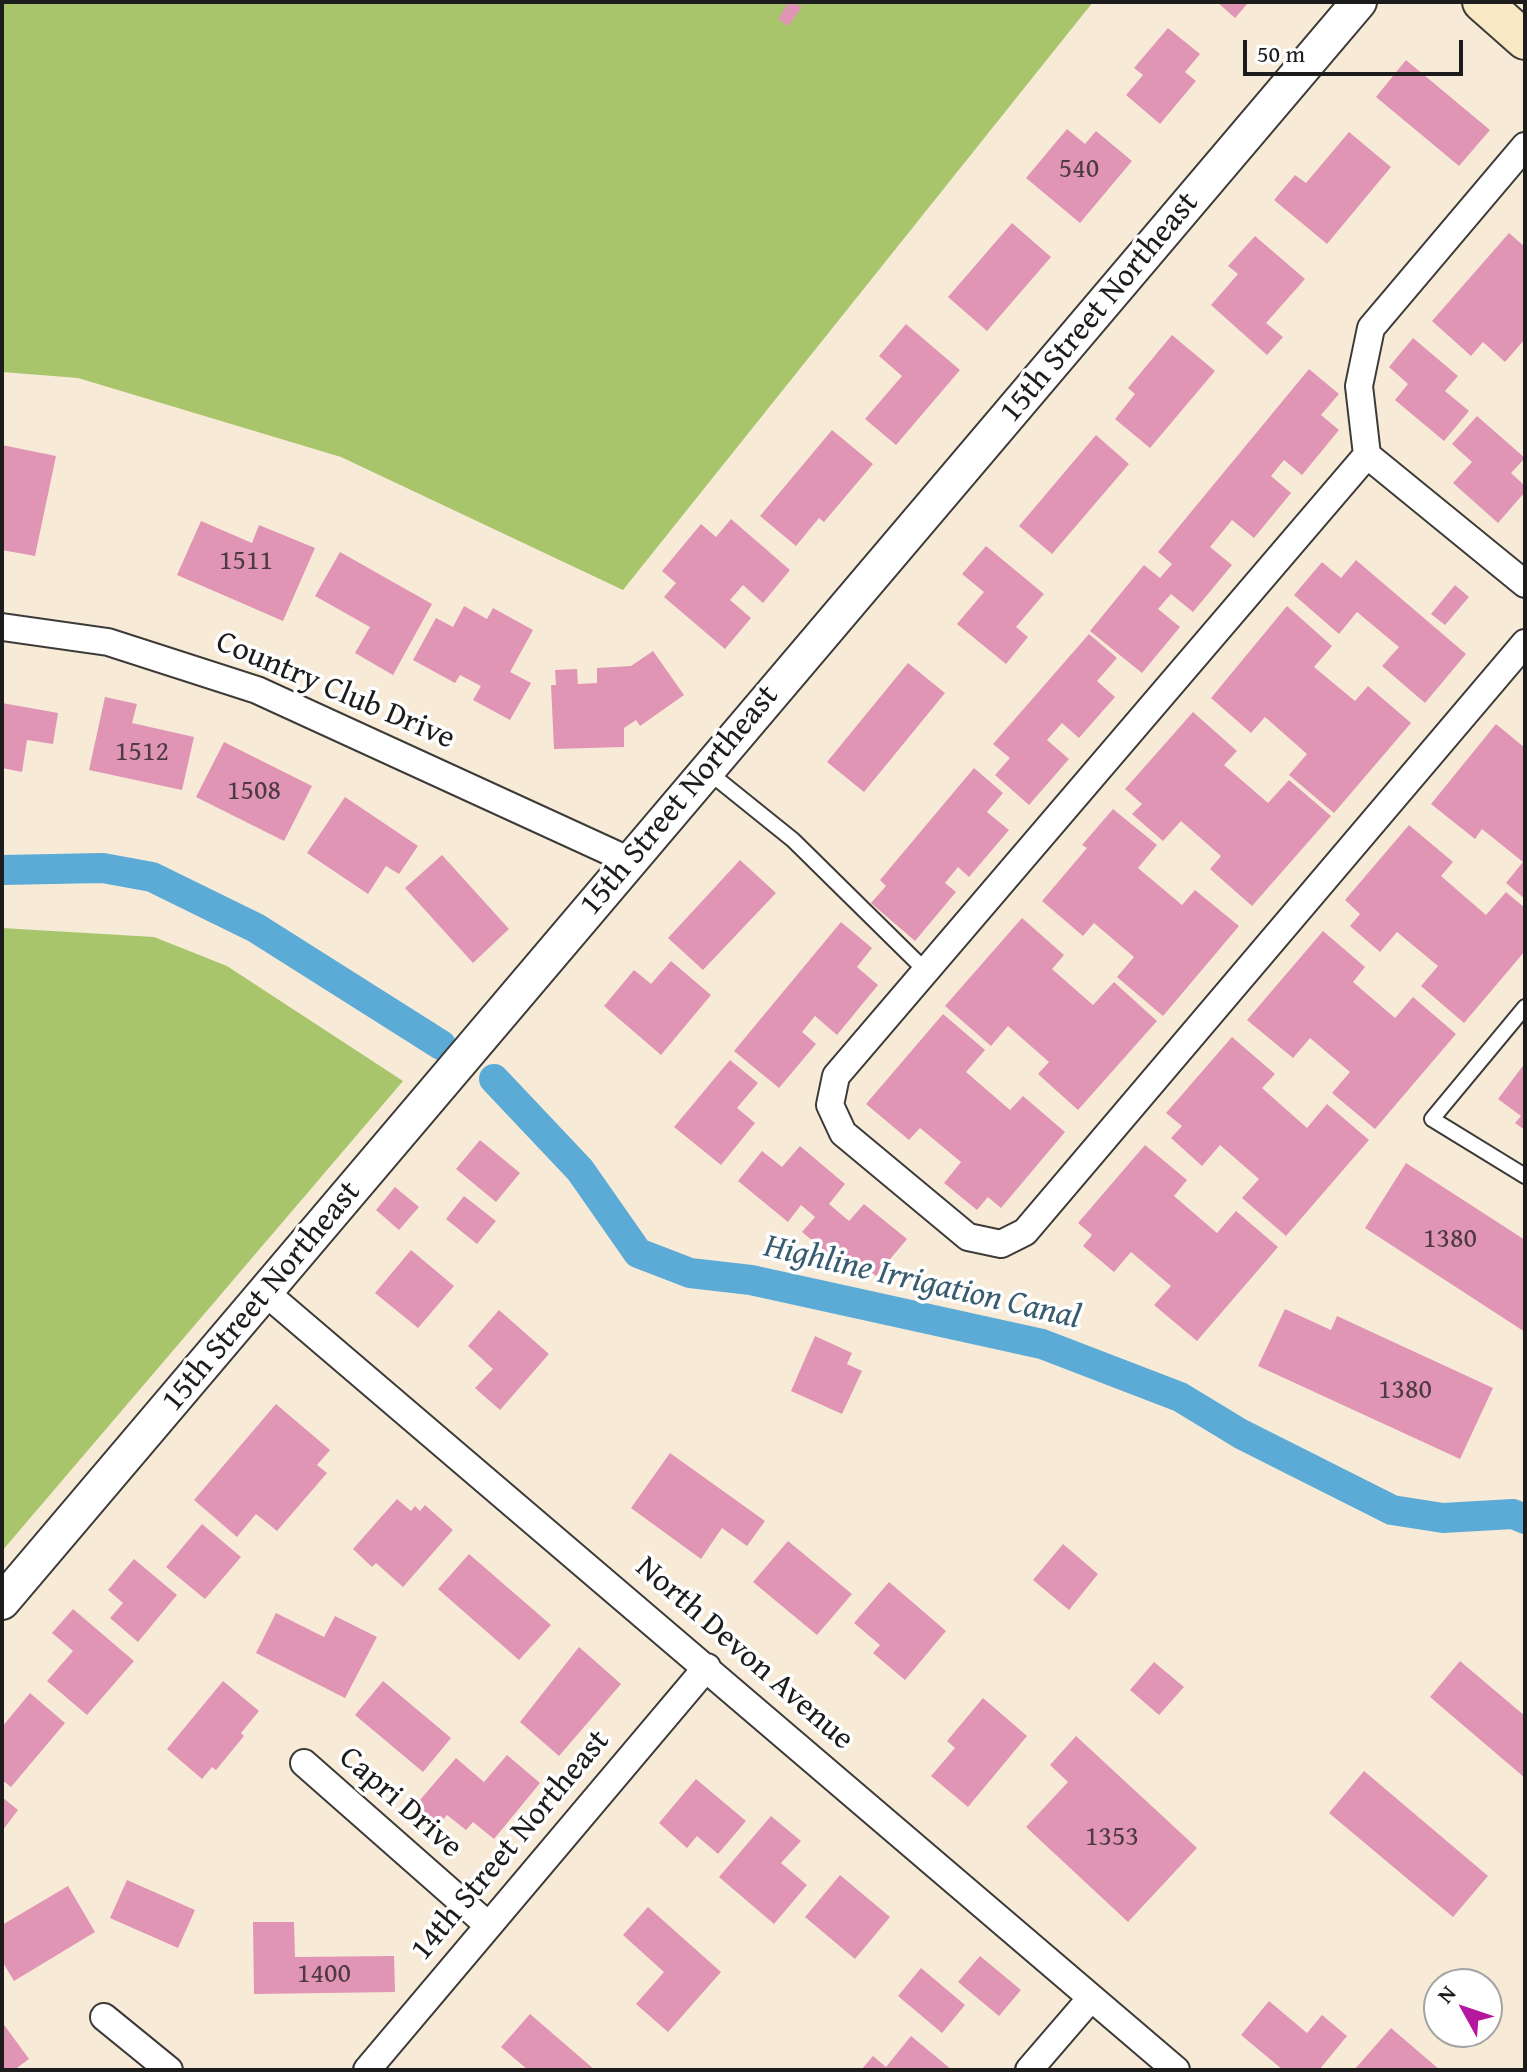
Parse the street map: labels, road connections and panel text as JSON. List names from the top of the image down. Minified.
{"streets":{"street":["15th Street Northeast","Country Club Drive","North Devon Avenue","Capri Drive","14th Street Northeast"]},"crossings":[["15th Street Northeast","Country Club Drive"],["15th Street Northeast","North Devon Avenue"],["North Devon Avenue","14th Street Northeast"],["Capri Drive","14th Street Northeast"]],"water":["Highline Irrigation Canal"],"house_numbers":["540","1511","1512","1508","1380","1380","1353","1400"],"scale_bar":"50 m","north":"top left"}
